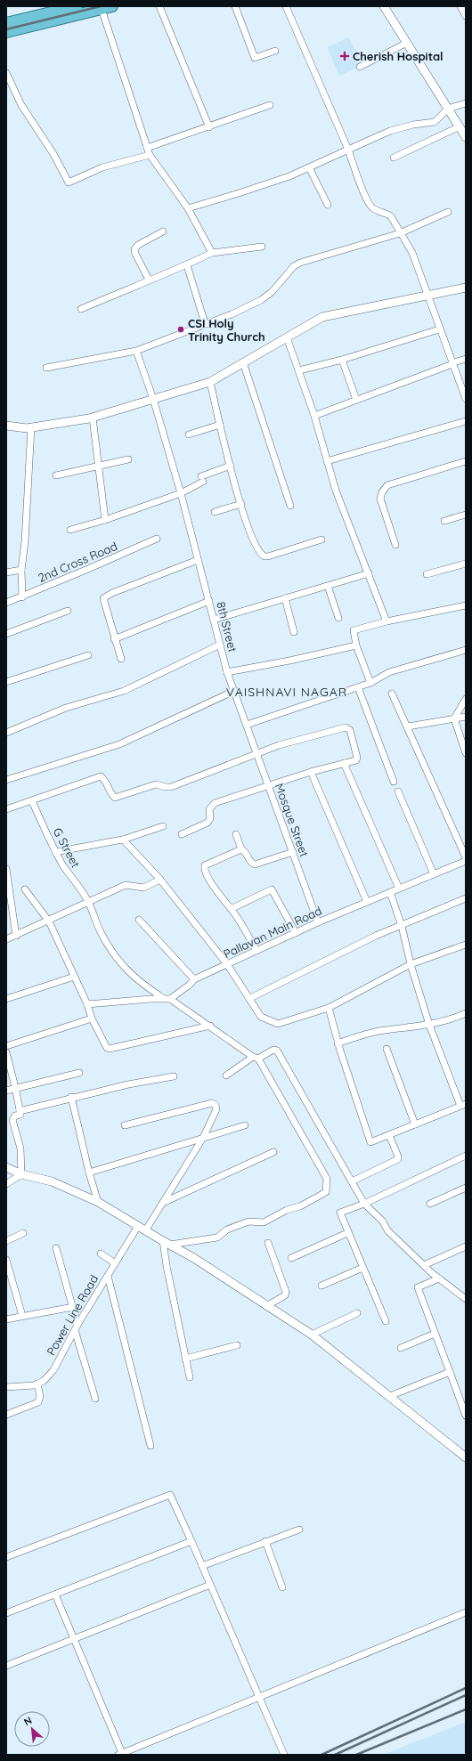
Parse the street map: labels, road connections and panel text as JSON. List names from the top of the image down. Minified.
{"streets":{"street":["2nd Cross Road","8th Street","Mosque Street","G Street","Pallavan Main Road","Power Line Road"]},"crossings":[["8th Street","Mosque Street"],["Mosque Street","Pallavan Main Road"]],"districts":["VAISHNAVI NAGAR"],"places":{"health":["Cherish Hospital"],"other":["CSI Holy Trinity Church"]},"north":"top left"}
